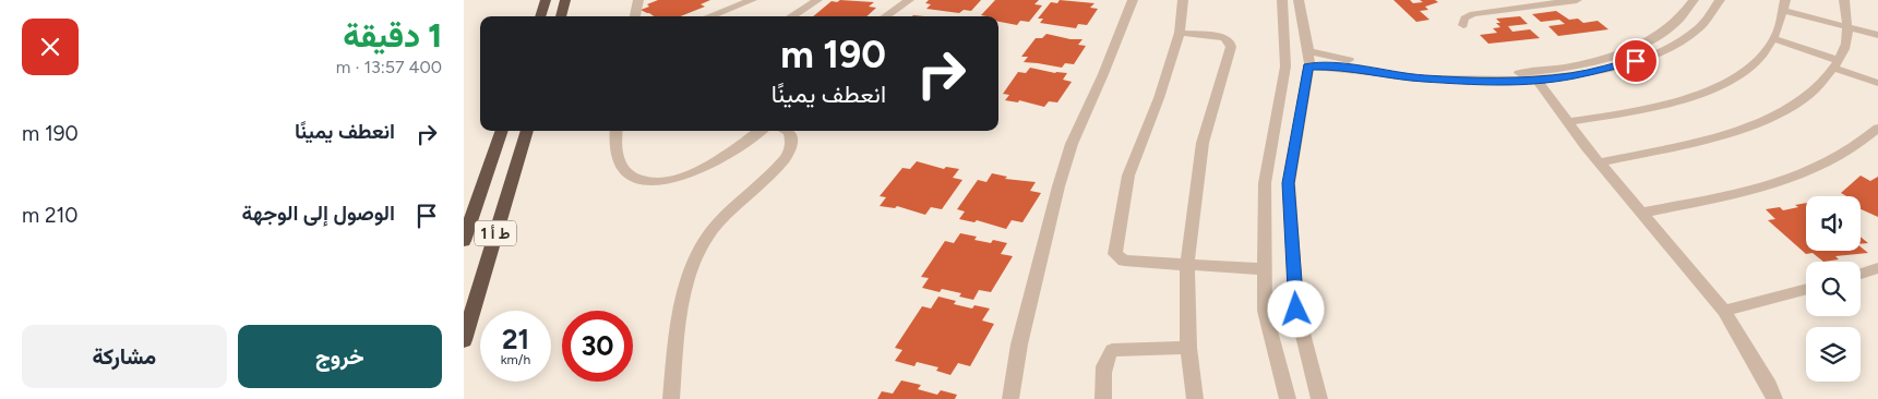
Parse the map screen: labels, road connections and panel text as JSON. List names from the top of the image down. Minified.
{"streets":{"highway":["ط أ 1"]},"page":{"heading":["1 دقيقة","400 m · 13:57"],"turn":["190 m","انعطف يمينًا"],"list":[{"name":"انعطف يمينًا","value":"190 m"},{"name":"الوصول إلى الوجهة","value":"210 m"}],"speed":"21 km/h","limit":"30","buttons":["خروج","مشاركة"]}}
